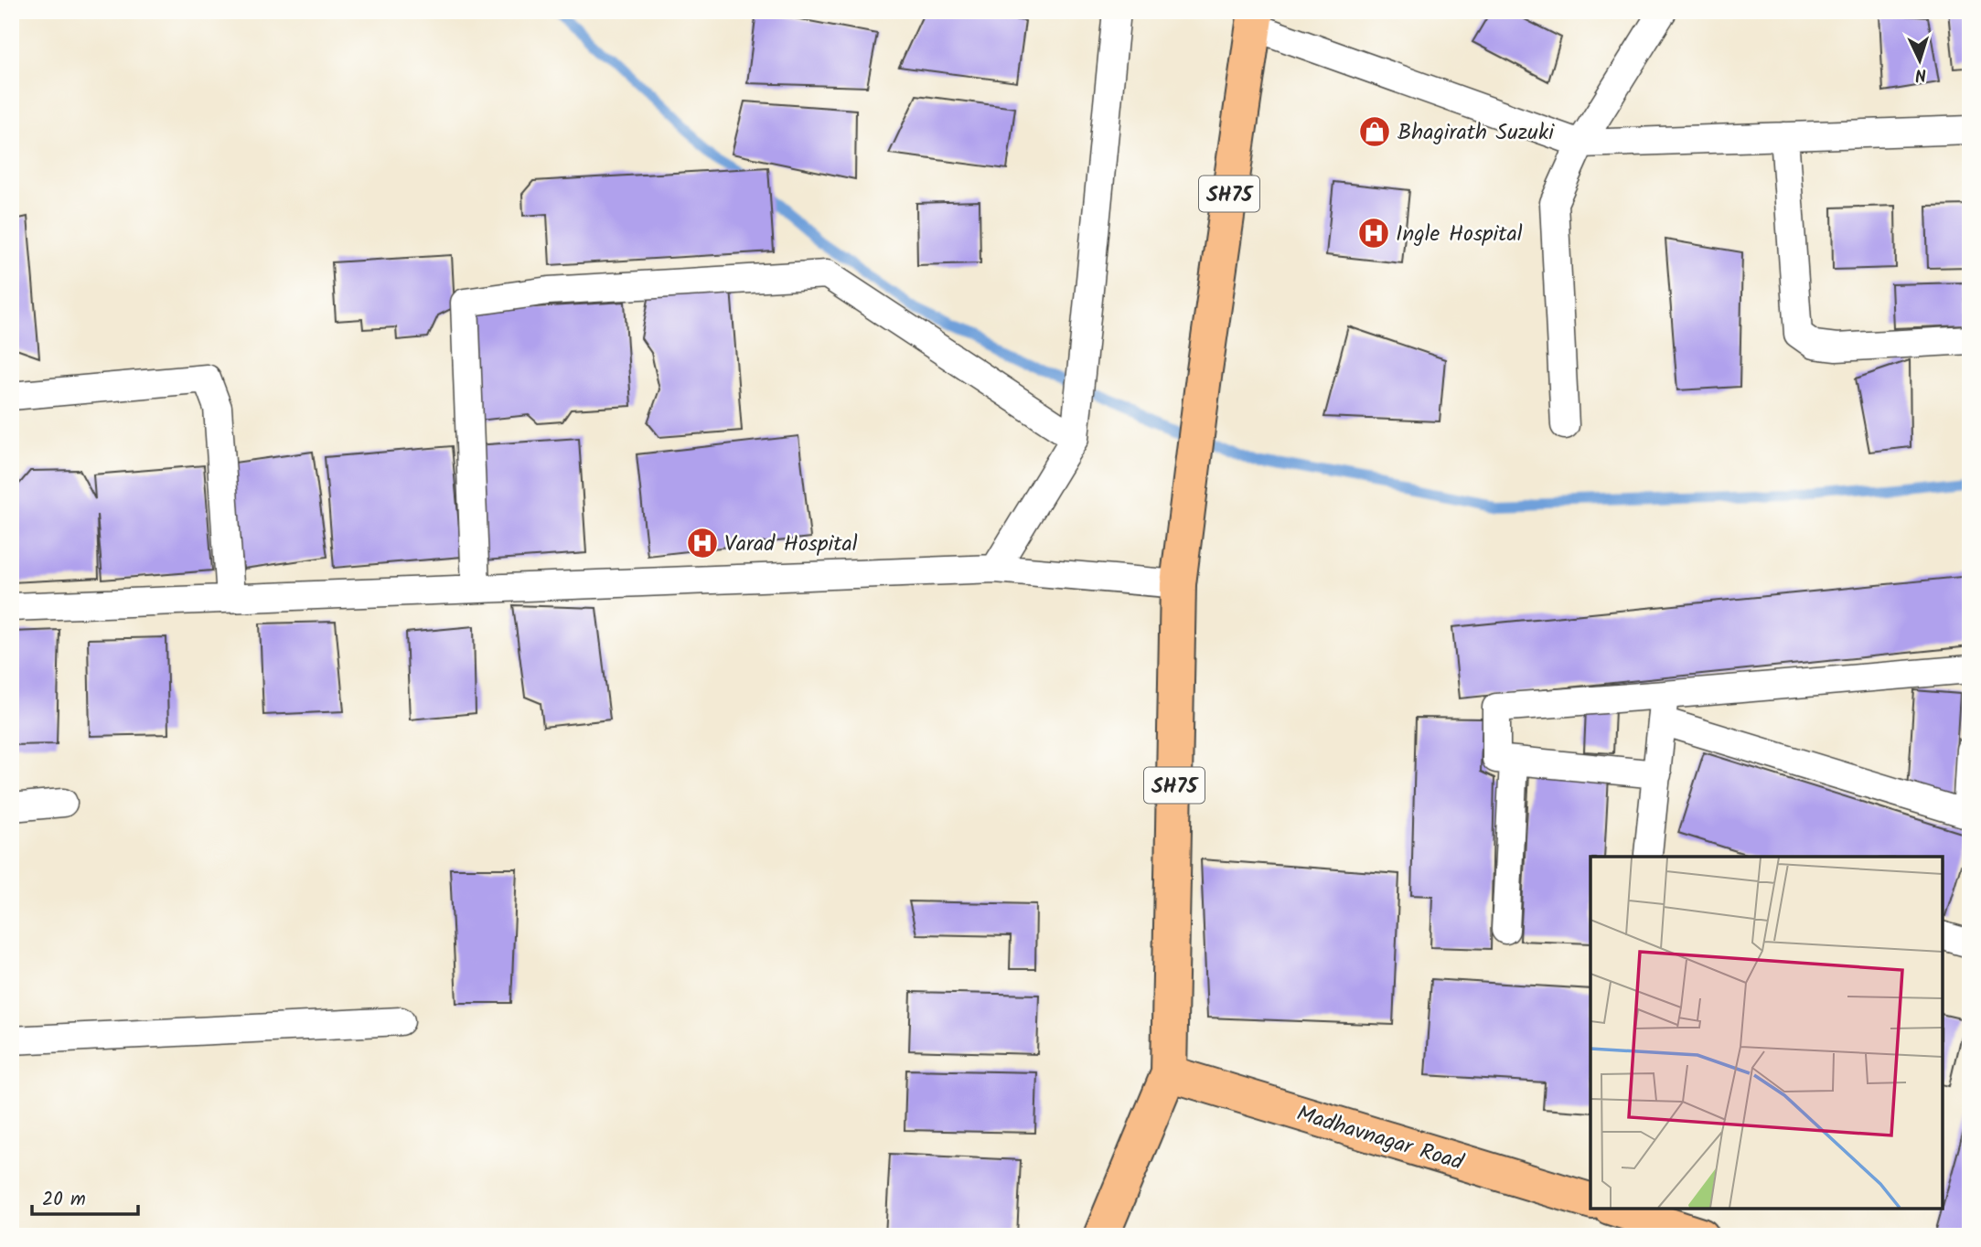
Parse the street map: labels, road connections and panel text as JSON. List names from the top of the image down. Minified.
{"streets":{"main road":["SH75","Madhavnagar Road"]},"crossings":[["SH75","Madhavnagar Road"]],"places":{"shop":["Bhagirath Suzuki"],"hospital":["Ingle Hospital","Varad Hospital"]},"scale_bar":"20 m","north":"bottom"}
